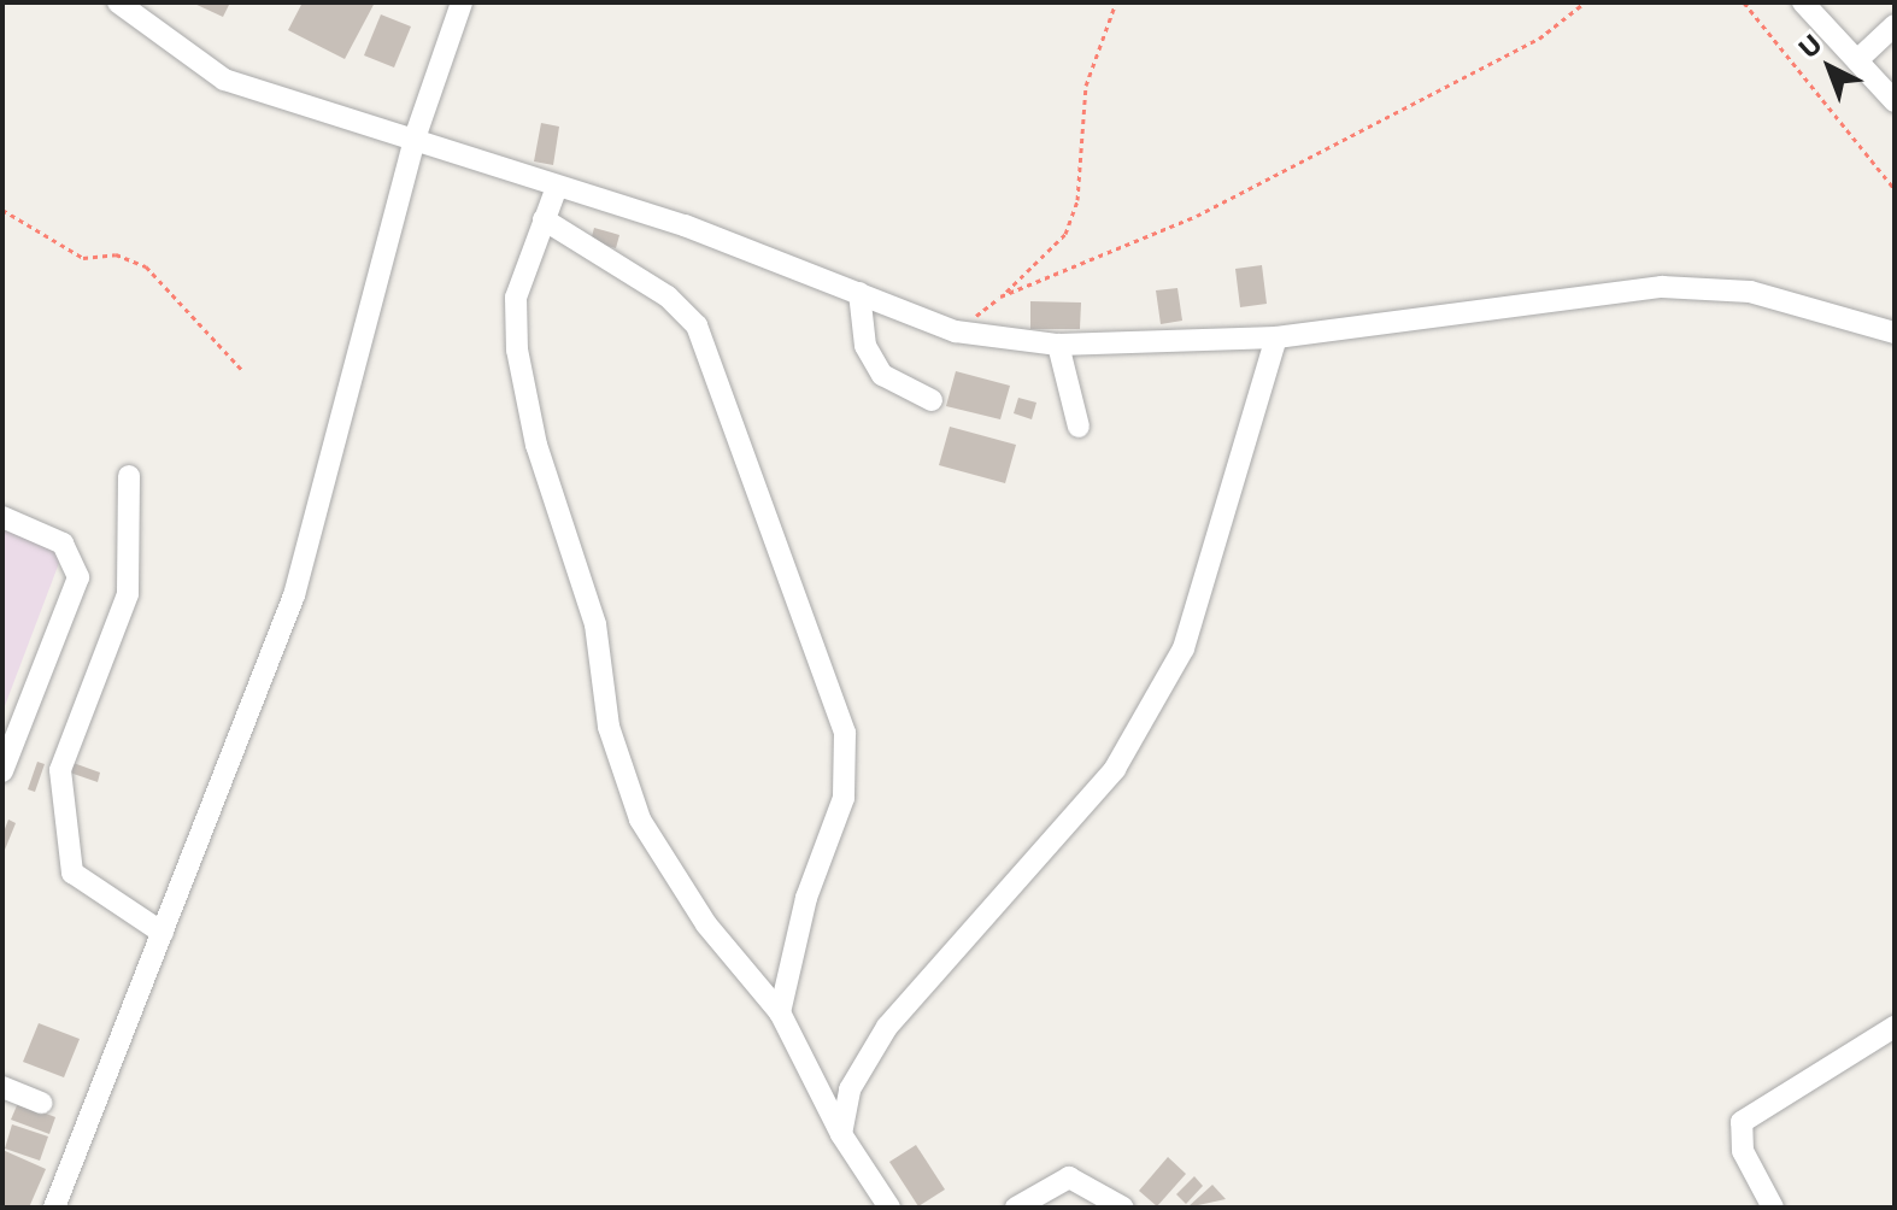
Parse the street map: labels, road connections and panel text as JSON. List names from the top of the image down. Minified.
{"north":"top left"}
